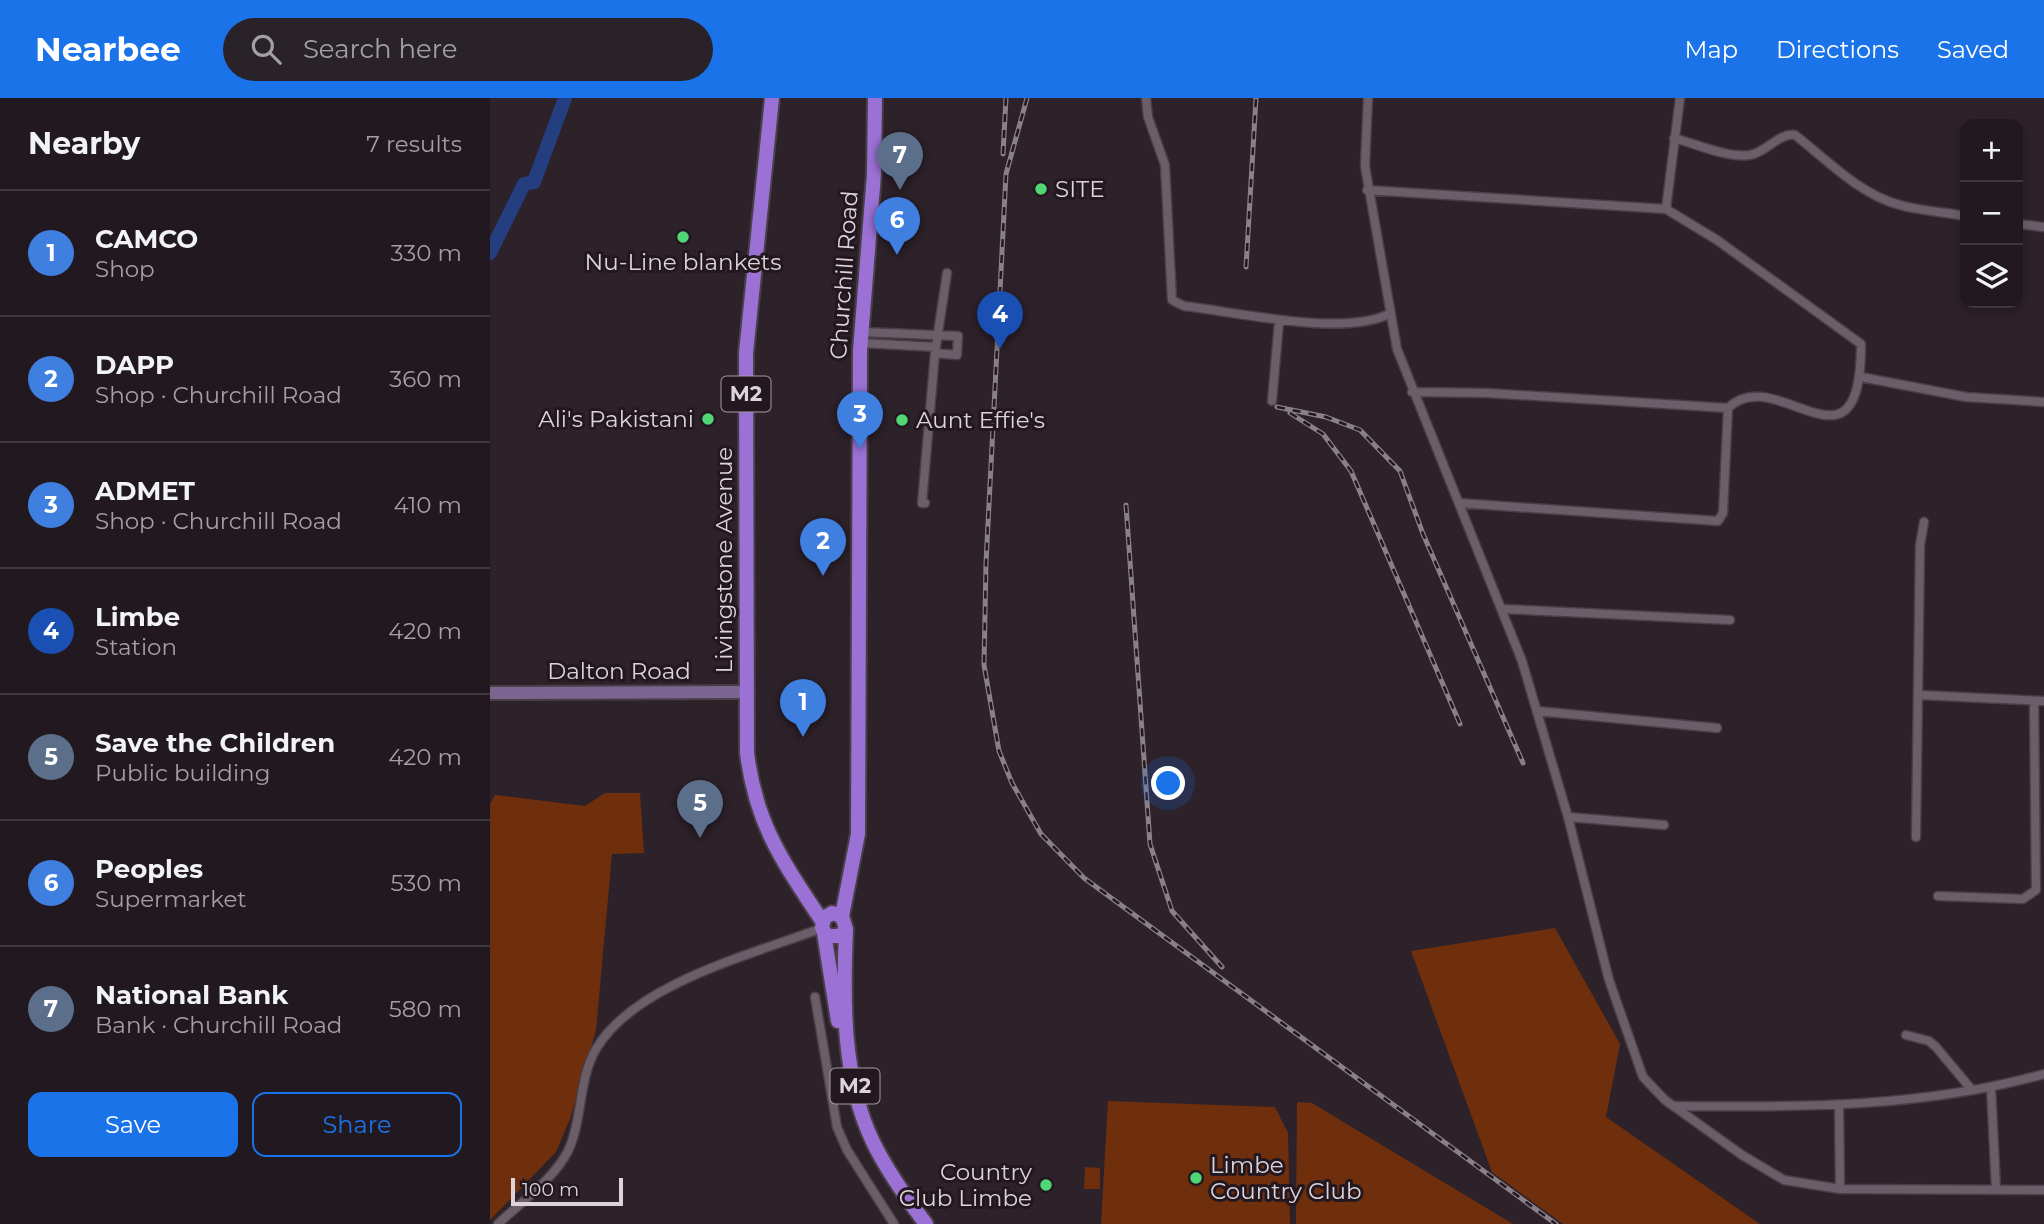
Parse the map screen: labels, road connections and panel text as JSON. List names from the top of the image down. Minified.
{"streets":{"highway":["Churchill Road","M2","Livingstone Avenue"],"main road":["Dalton Road"]},"crossings":[["M2","Livingstone Avenue"],["Livingstone Avenue","Dalton Road"]],"places":["SITE","Nu-Line blankets","Ali's Pakistani","Aunt Effie's","Limbe Country Club","Country Club Limbe"],"scale_bar":"100 m","page":{"header":"Nearbee","search":"Search here","nav":["Map","Directions","Saved"],"heading":["Nearby","7 results"],"map_buttons":["+","−"],"pins":["7","6","4","3","2","1","5"],"list":[{"mark":"1","name":"CAMCO","note":"Shop","value":"330 m"},{"mark":"2","name":"DAPP","note":"Shop · Churchill Road","value":"360 m"},{"mark":"3","name":"ADMET","note":"Shop · Churchill Road","value":"410 m"},{"mark":"4","name":"Limbe","note":"Station","value":"420 m"},{"mark":"5","name":"Save the Children","note":"Public building","value":"420 m"},{"mark":"6","name":"Peoples","note":"Supermarket","value":"530 m"},{"mark":"7","name":"National Bank","note":"Bank · Churchill Road","value":"580 m"}],"buttons":["Save","Share"],"scale":"100 m"}}
